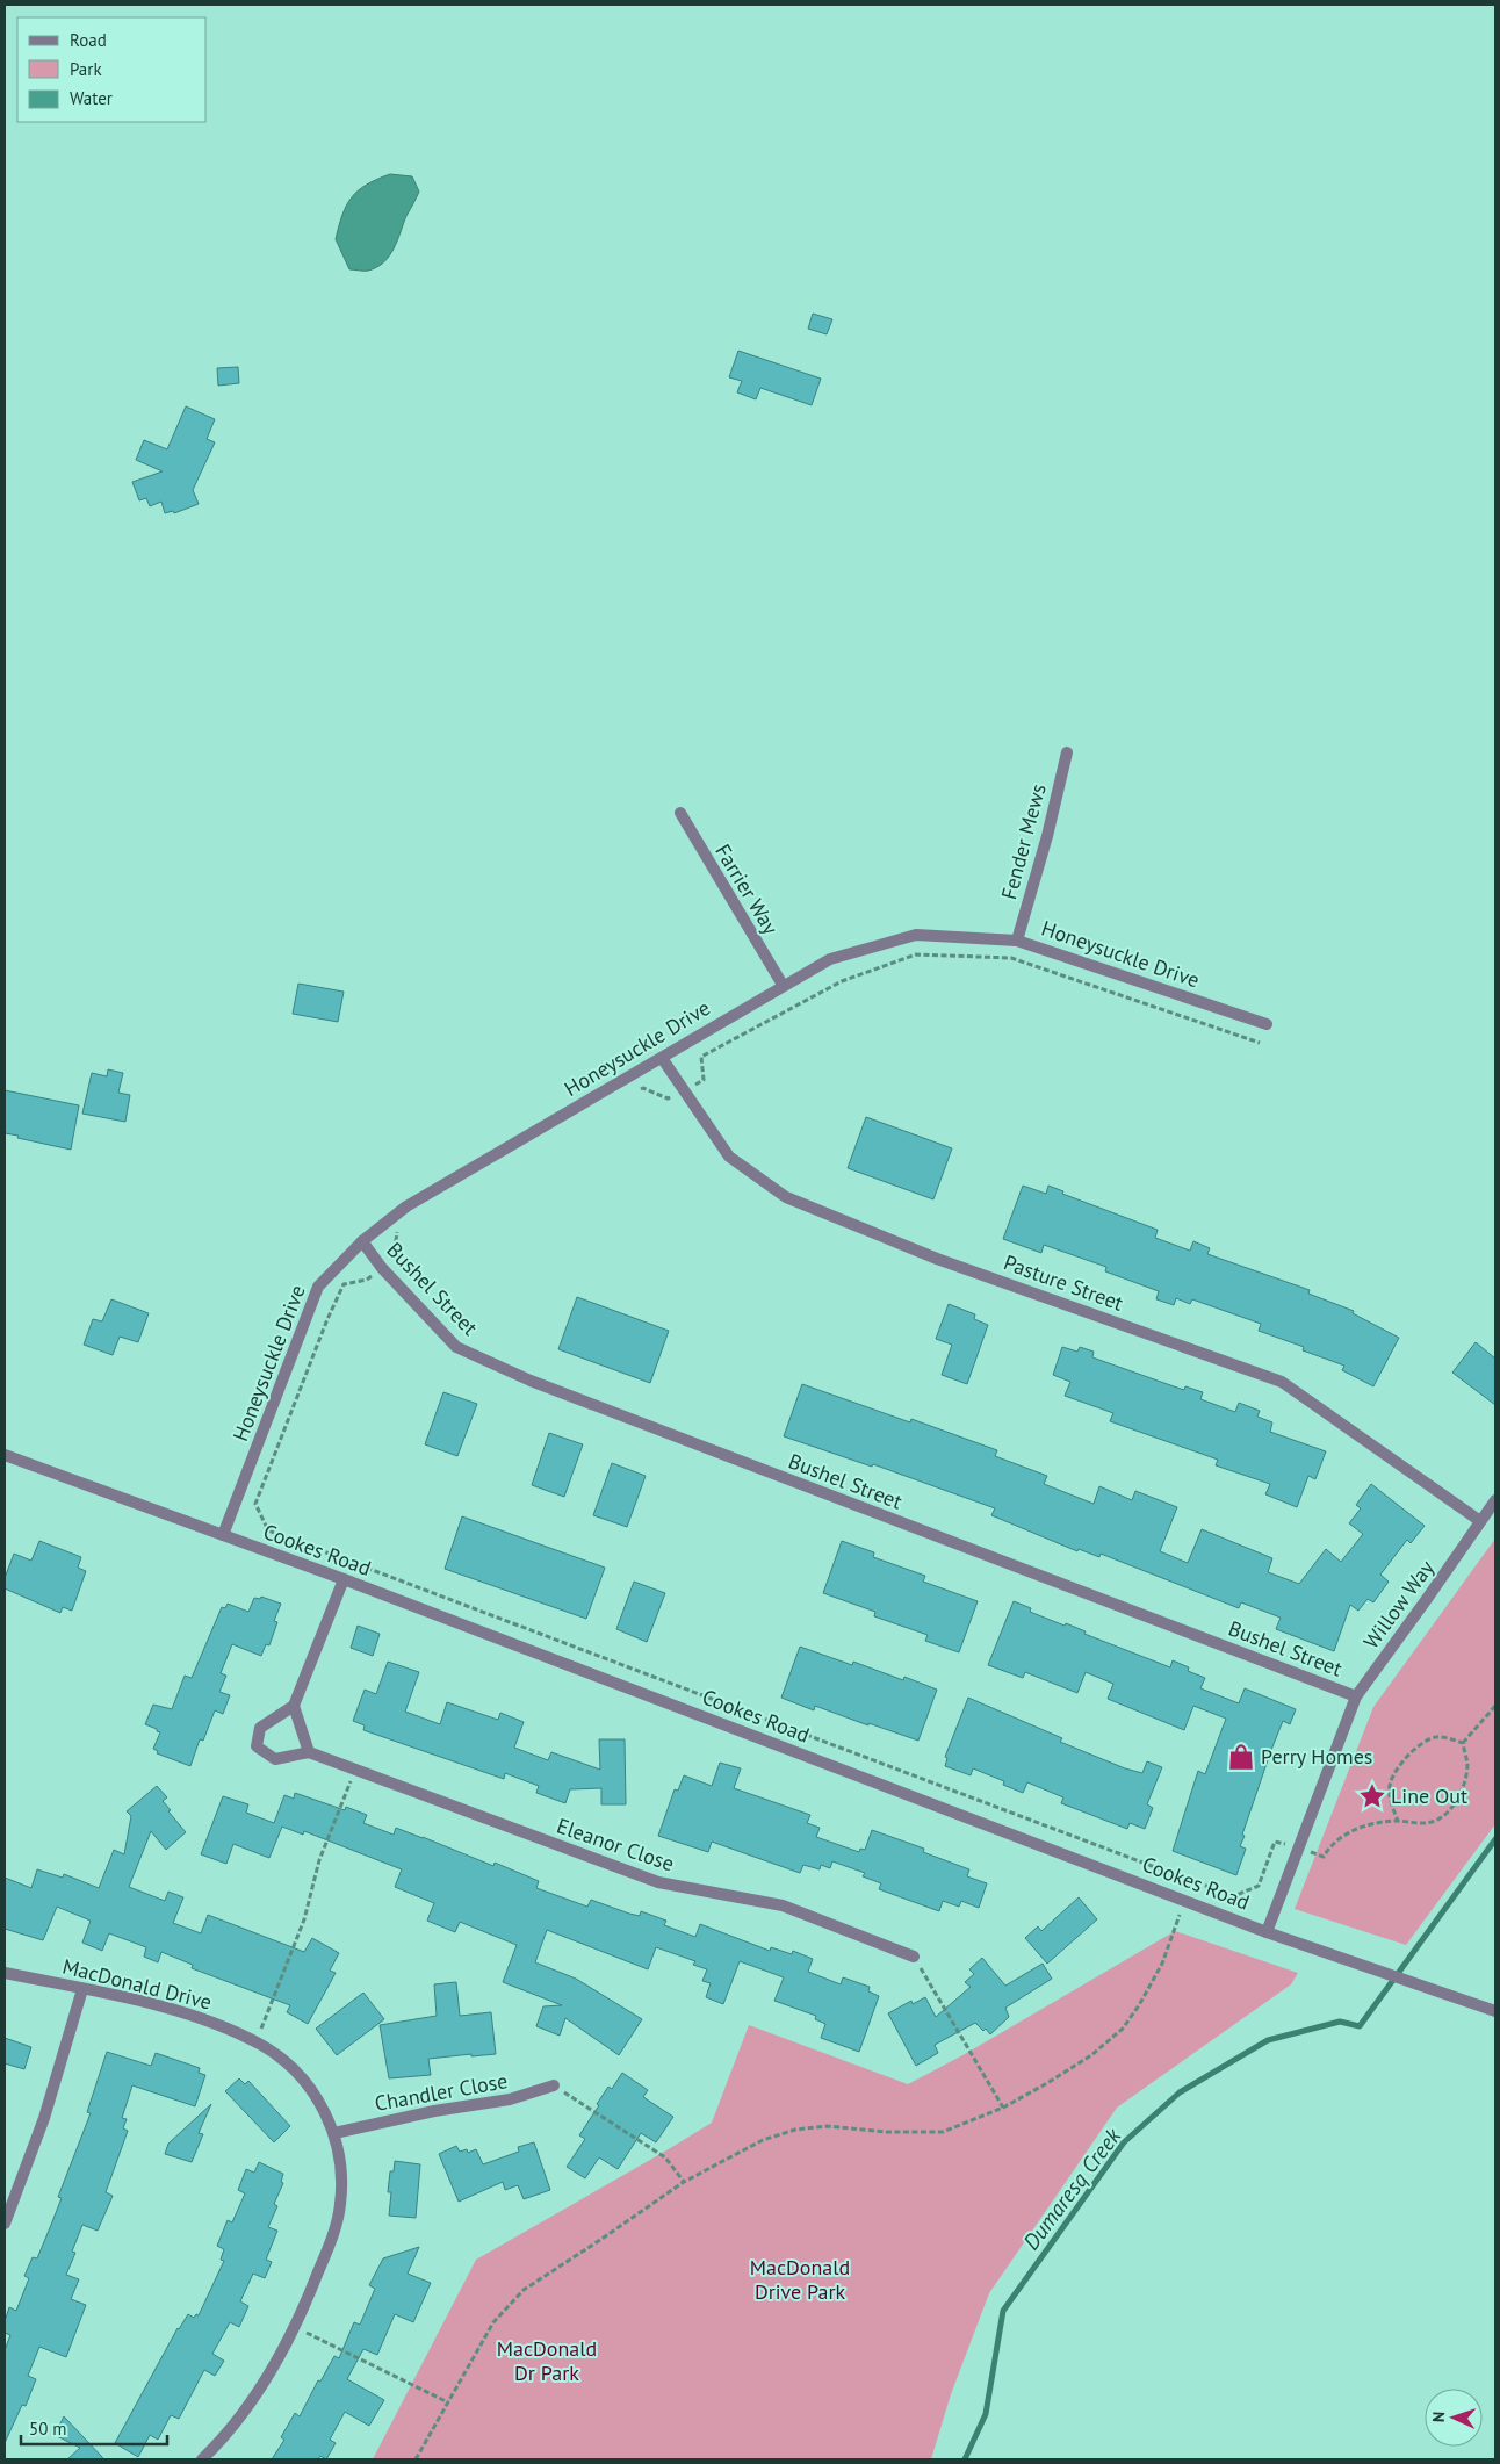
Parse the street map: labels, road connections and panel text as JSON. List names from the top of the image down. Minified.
{"streets":{"street":["Fender Mews","Farrier Way","Honeysuckle Drive","Pasture Street","Bushel Street","Cookes Road","Willow Way","Eleanor Close","MacDonald Drive","Chandler Close"]},"crossings":[["Fender Mews","Honeysuckle Drive"],["Farrier Way","Honeysuckle Drive"],["Honeysuckle Drive","Pasture Street"],["Honeysuckle Drive","Bushel Street"],["Honeysuckle Drive","Cookes Road"],["Pasture Street","Willow Way"],["Bushel Street","Willow Way"],["Cookes Road","Willow Way"],["MacDonald Drive","Chandler Close"]],"water":["Dumaresq Creek"],"parks":["MacDonald Drive Park","MacDonald Dr Park"],"places":{"shop":["Perry Homes"],"place":["Line Out"]},"legend":["Road","Park","Water"],"scale_bar":"50 m","north":"left"}
